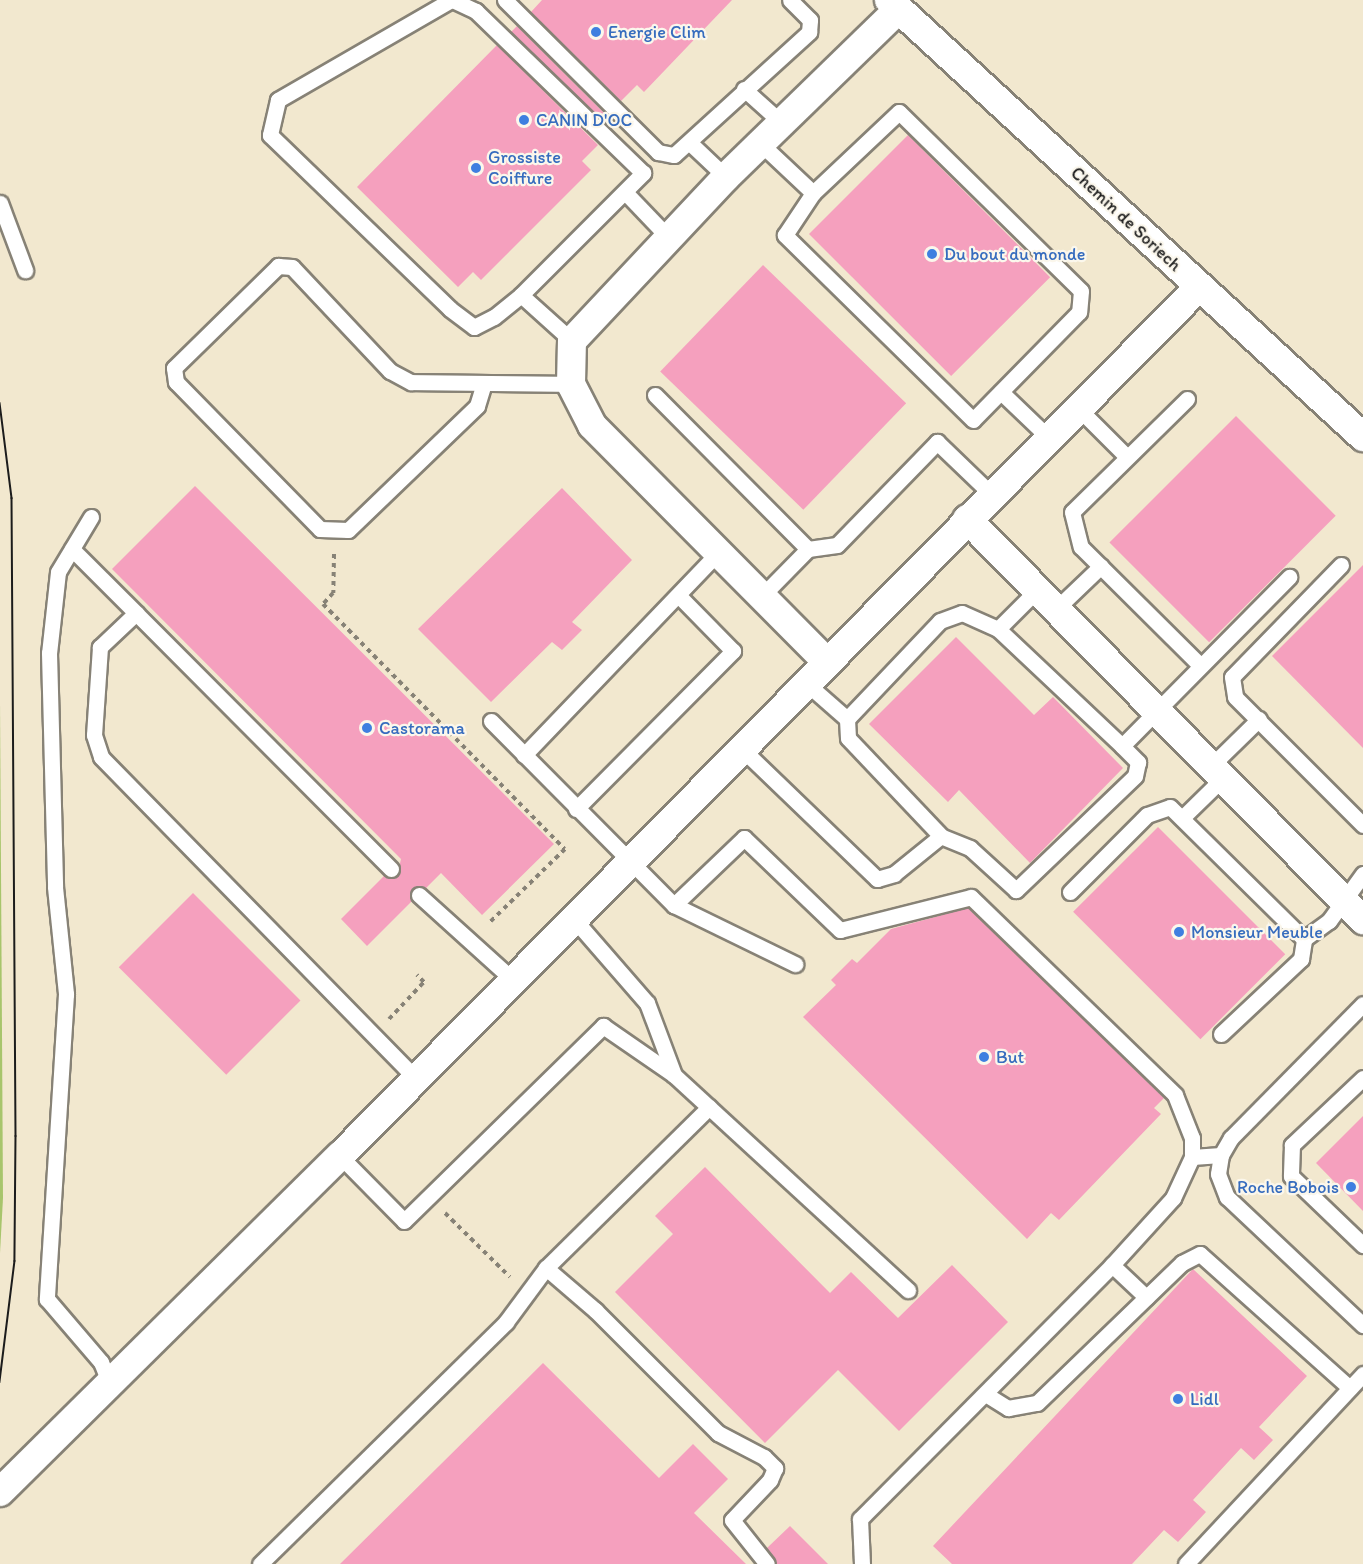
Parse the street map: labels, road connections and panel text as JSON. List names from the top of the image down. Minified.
{"streets":{"street":["Chemin de Soriech"]},"places":["Energie Clim","CANIN D'OC","Grossiste Coiffure","Du bout du monde","Castorama","Monsieur Meuble","But","Roche Bobois","Lidl"]}
